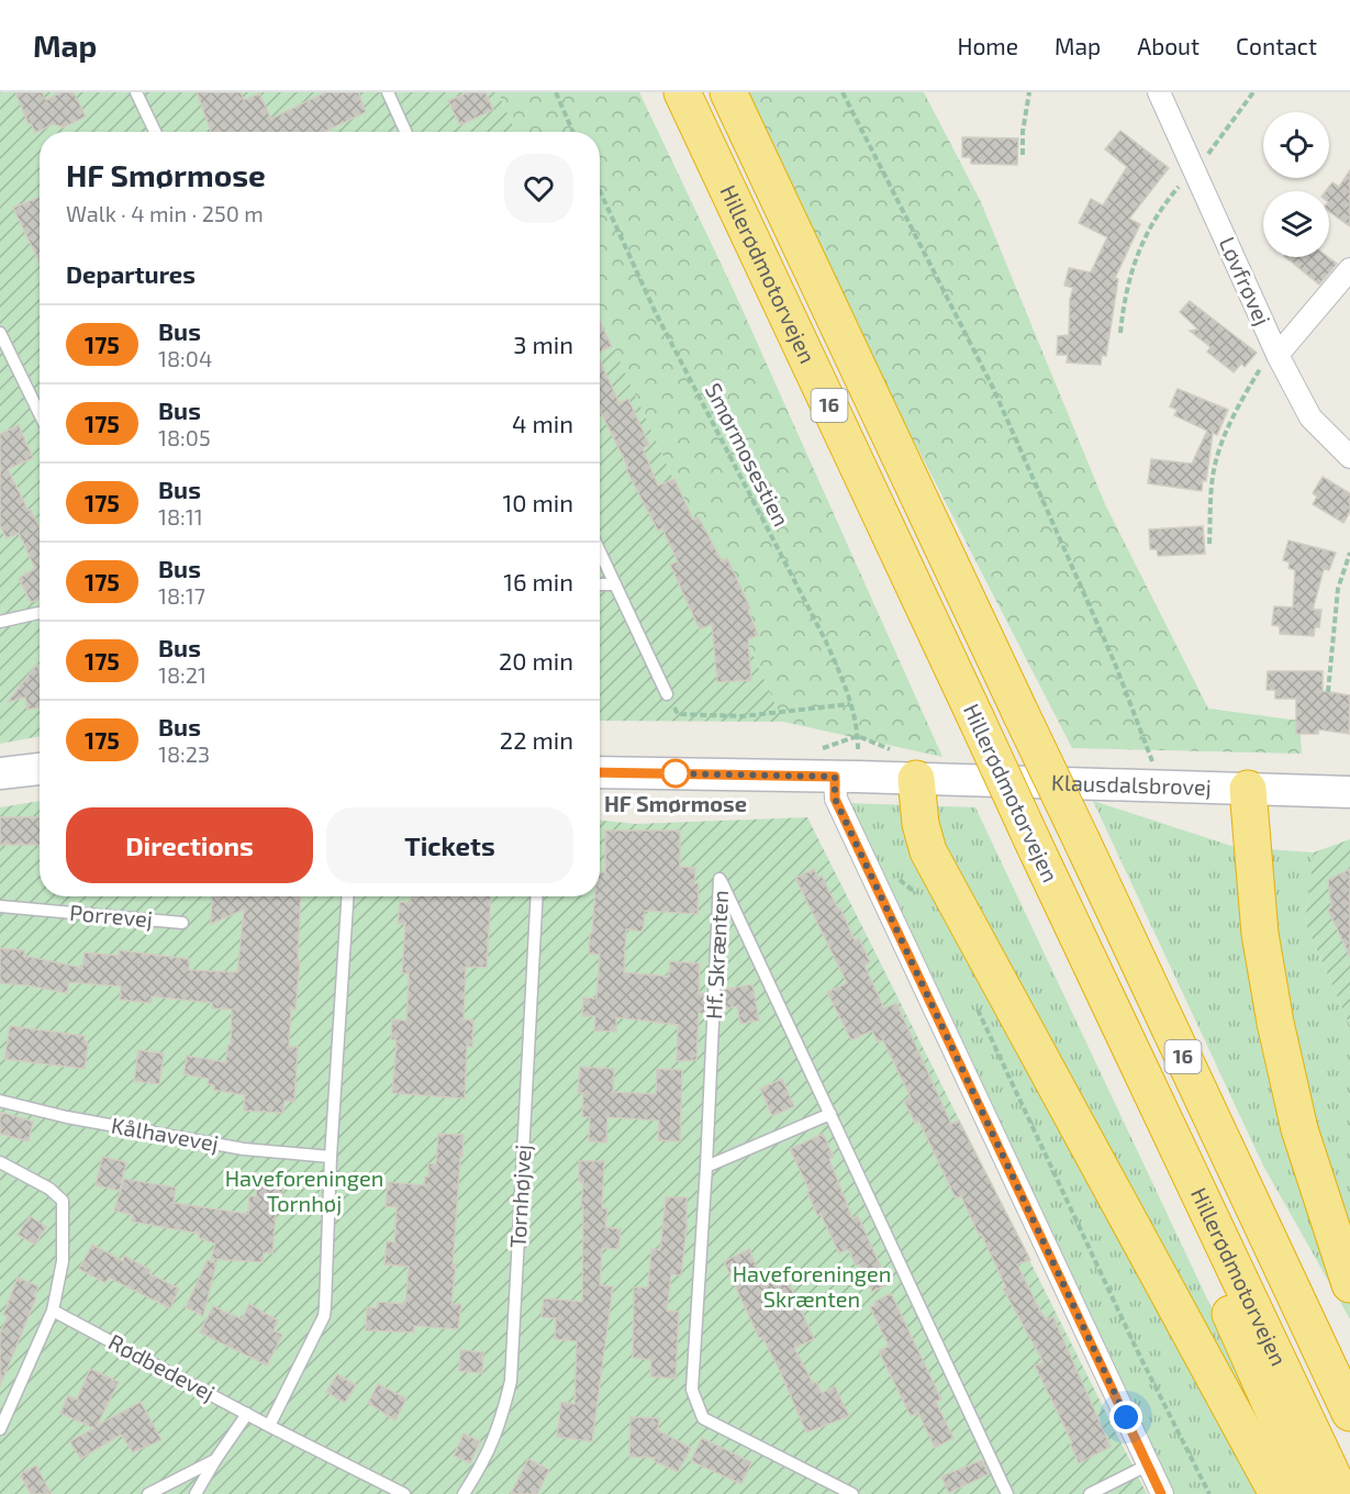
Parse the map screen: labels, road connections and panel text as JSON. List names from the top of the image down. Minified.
{"streets":{"highway":["Hillerødmotorvejen","16"],"street":["Løvfrøvej","Klausdalsbrovej"],"lane":["Porrevej","Hf. Skrænten","Kålhavevej","Tornhøjvej","Rødbedevej"],"path":["Smørmosestien"]},"crossings":[["Hillerødmotorvejen","16"],["Smørmosestien","Klausdalsbrovej"]],"parks":["Haveforeningen Tornhøj","Haveforeningen Skrænten"],"places":["HF Smørmose"],"lines":["bus line 175"],"page":{"header":"Map","nav":["Home","Map","About","Contact"],"heading":[["HF Smørmose","Walk · 4 min · 250 m"],"Departures"],"list":[{"mark":"175","name":"Bus","note":"18:04","value":"3 min"},{"mark":"175","name":"Bus","note":"18:05","value":"4 min"},{"mark":"175","name":"Bus","note":"18:11","value":"10 min"},{"mark":"175","name":"Bus","note":"18:17","value":"16 min"},{"mark":"175","name":"Bus","note":"18:21","value":"20 min"},{"mark":"175","name":"Bus","note":"18:23","value":"22 min"}],"buttons":["Directions","Tickets"]}}
